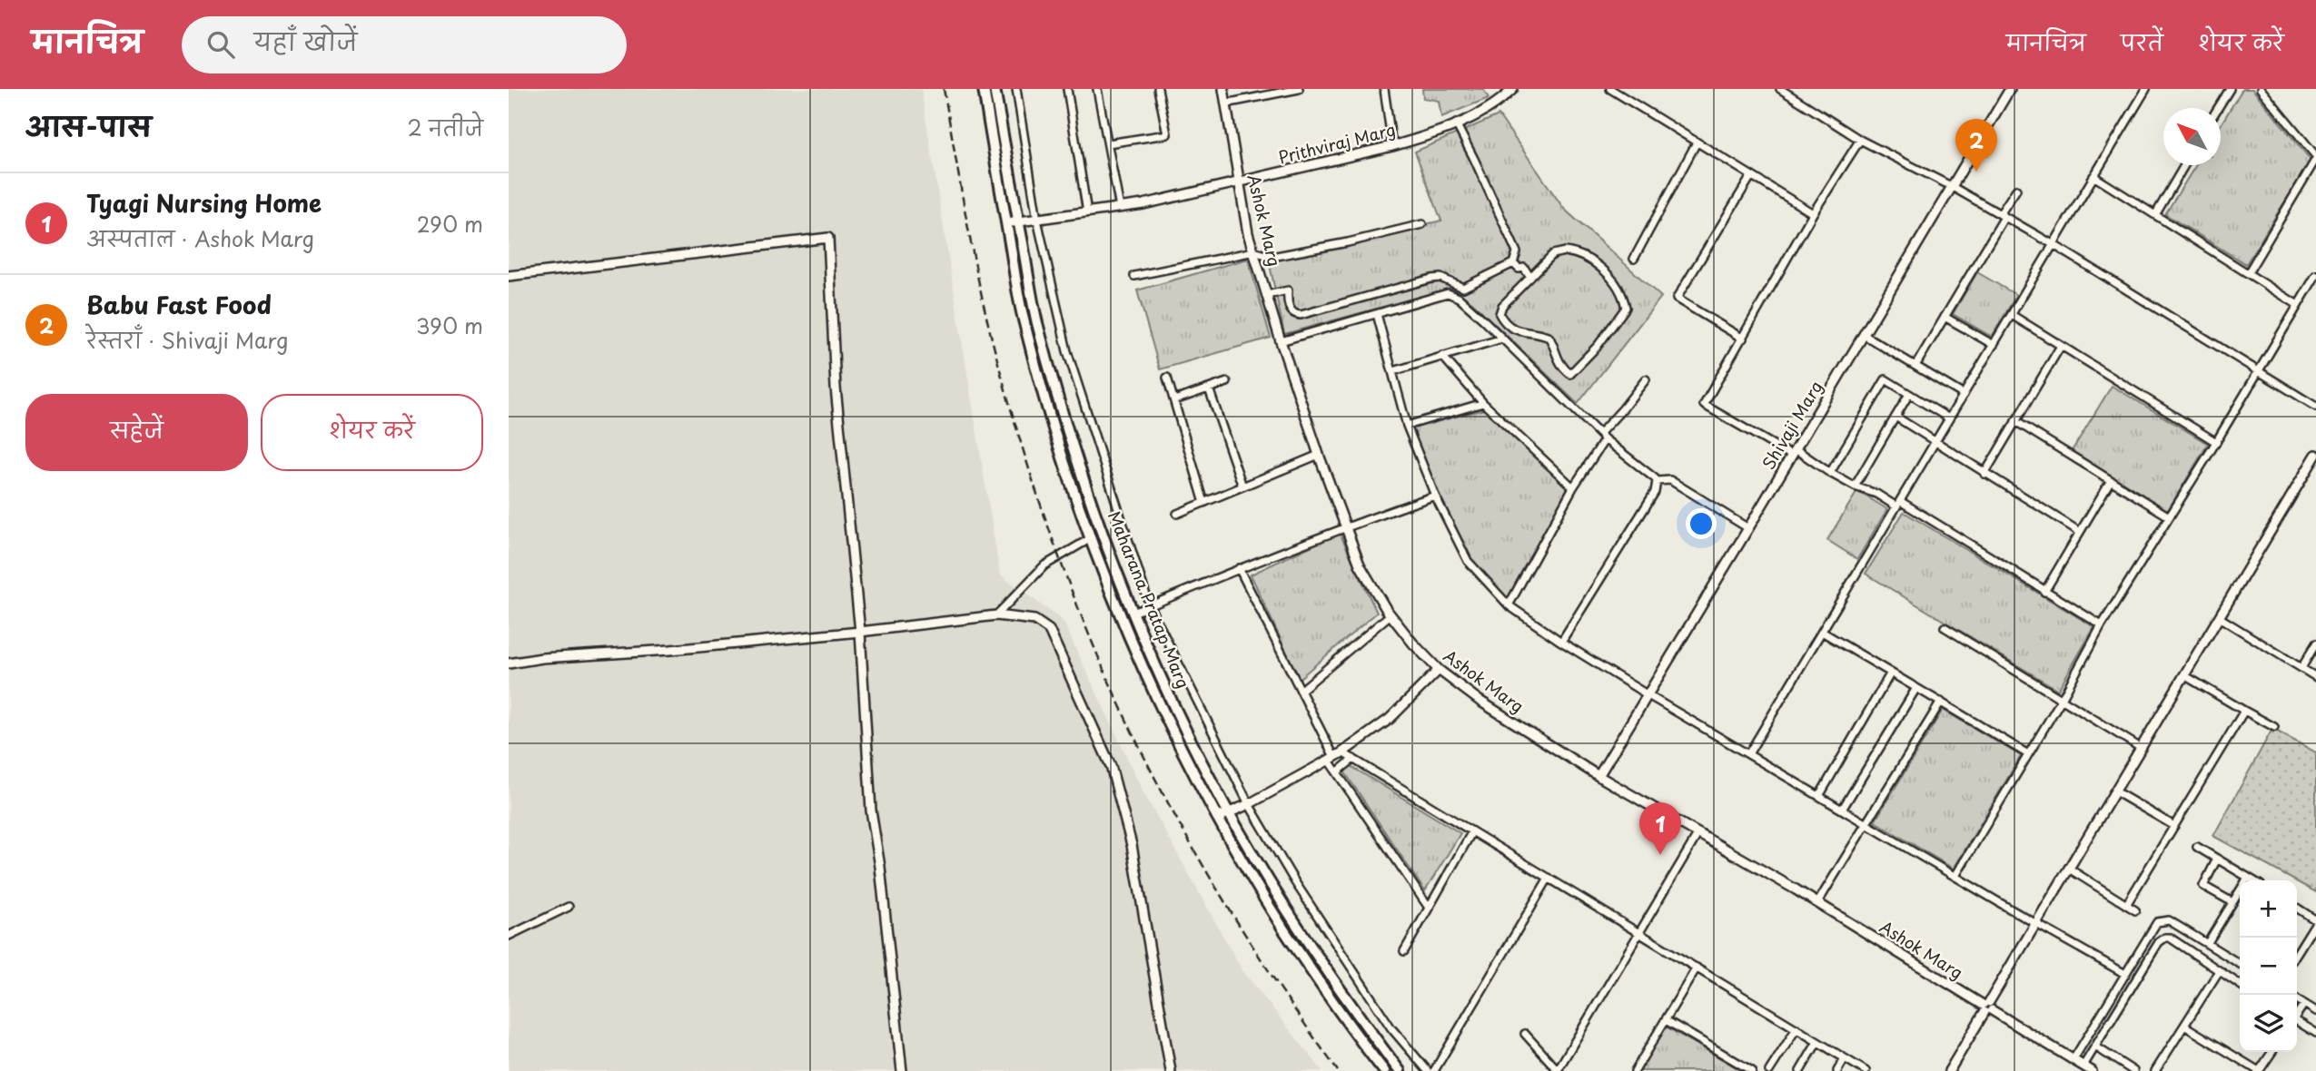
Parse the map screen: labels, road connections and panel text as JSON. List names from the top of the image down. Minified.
{"streets":{"main road":["Maharana Pratap Marg"],"street":["Prithviraj Marg","Ashok Marg","Shivaji Marg"]},"crossings":[["Prithviraj Marg","Ashok Marg"],["Prithviraj Marg","Maharana Pratap Marg"],["Ashok Marg","Shivaji Marg"]],"north":"top left","page":{"header":"मानचित्र","search":"यहाँ खोजें","nav":["मानचित्र","परतें","शेयर करें"],"heading":["आस-पास","2 नतीजे"],"pins":["2","1"],"list":[{"mark":"1","name":"Tyagi Nursing Home","note":"अस्पताल · Ashok Marg","value":"290 m"},{"mark":"2","name":"Babu Fast Food","note":"रेस्तराँ · Shivaji Marg","value":"390 m"}],"buttons":["सहेजें","शेयर करें"],"map_buttons":["+","−"]}}
